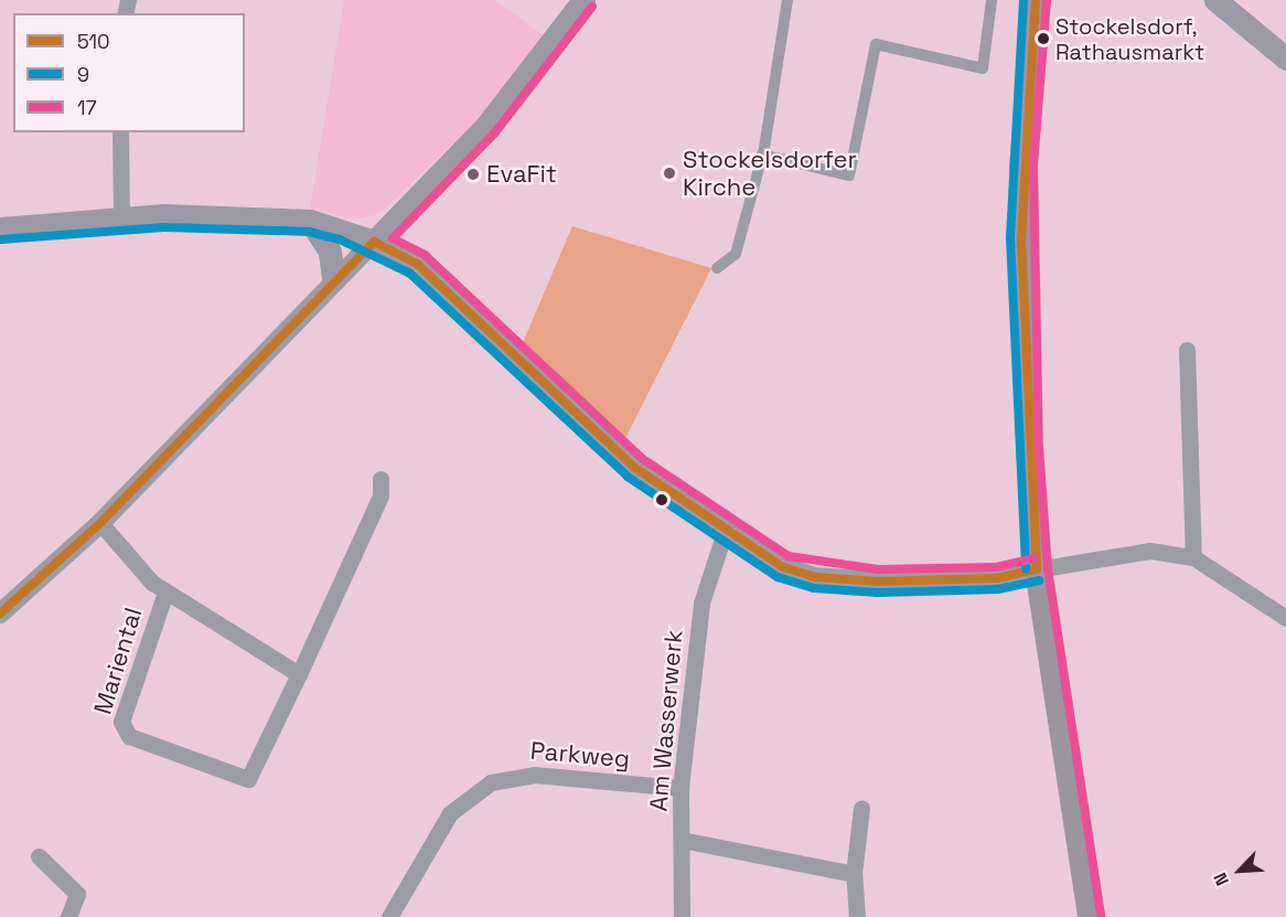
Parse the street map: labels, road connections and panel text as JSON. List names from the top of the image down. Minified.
{"streets":{"street":["Mariental","Am Wasserwerk","Parkweg"]},"crossings":[["Am Wasserwerk","Parkweg"]],"places":["Stockelsdorf, Rathausmarkt","Stockelsdorfer Kirche","EvaFit"],"lines":["transit line 510","transit line 9","transit line 17"],"legend":["510","9","17"],"north":"bottom left"}
